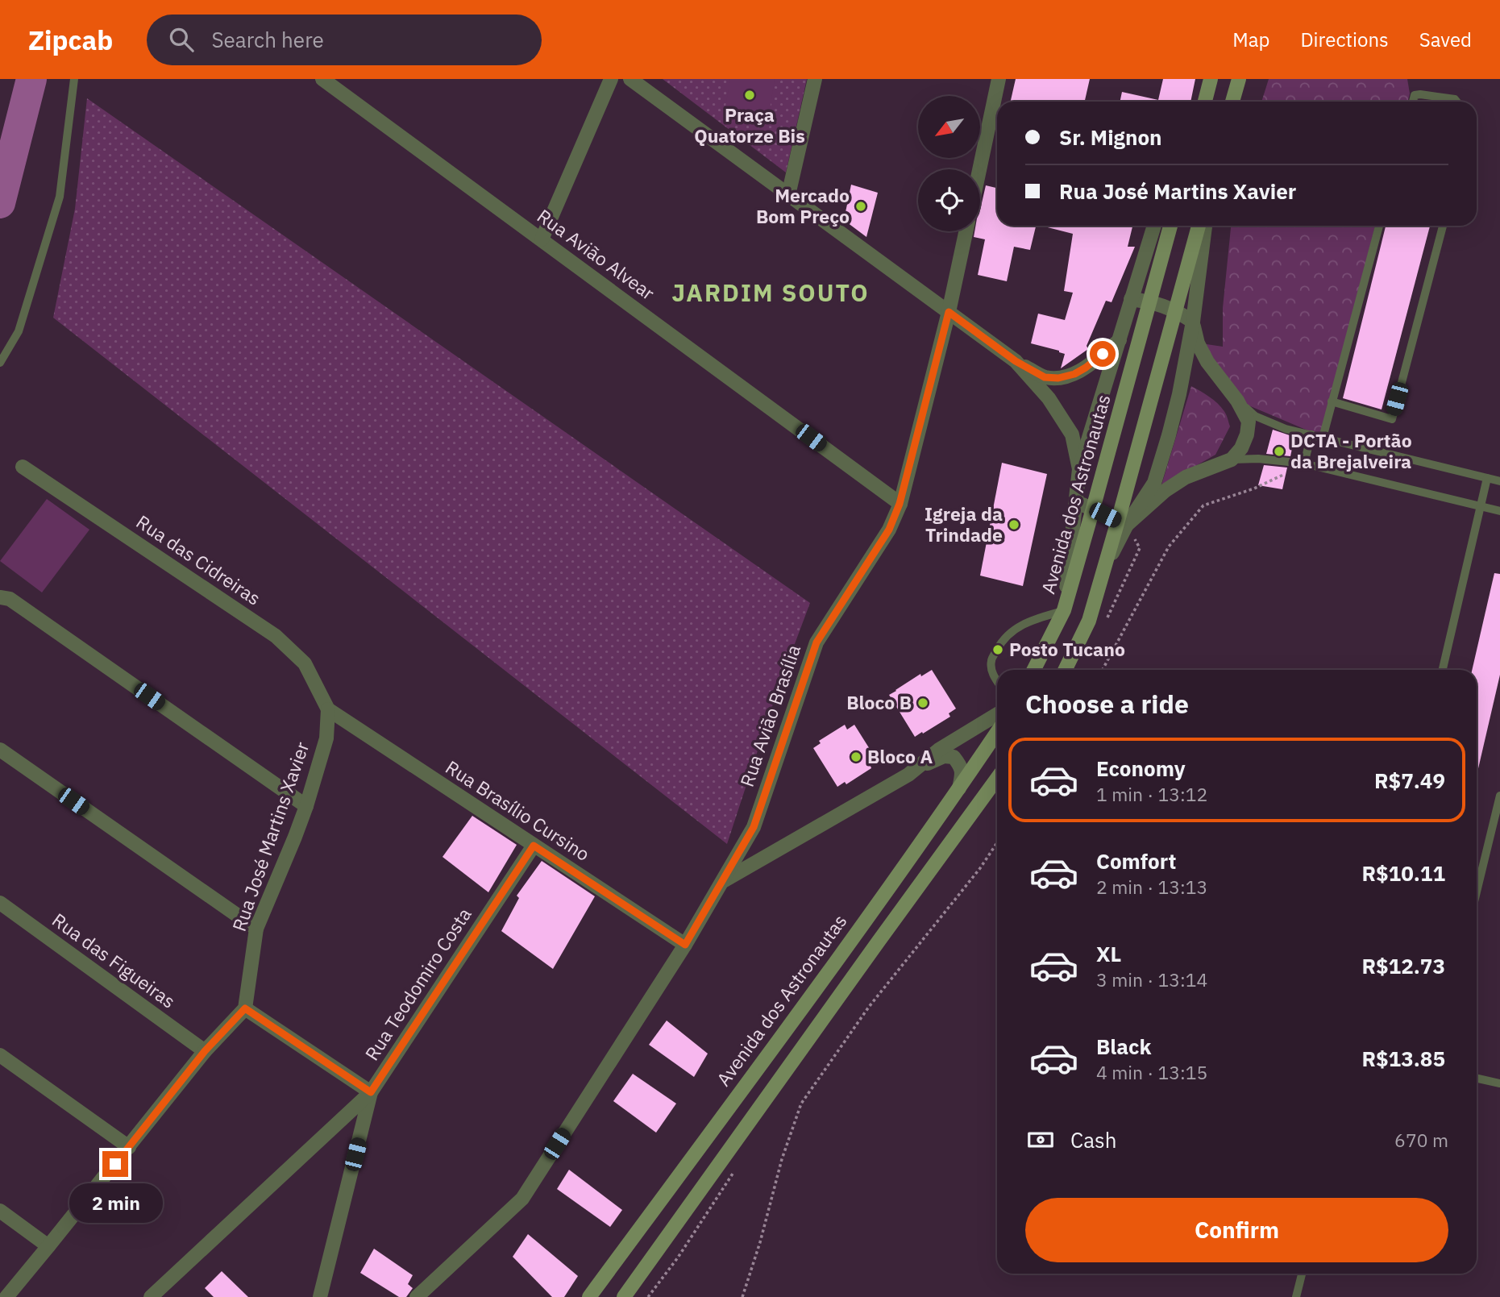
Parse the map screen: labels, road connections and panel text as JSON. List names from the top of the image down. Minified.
{"streets":{"main road":["Avenida dos Astronautas"],"street":["Rua Avião Alvear","Rua das Cidreiras","Rua Avião Brasília","Rua Brasílio Cursino","Rua José Martins Xavier","Rua das Figueiras","Rua Teodomiro Costa"]},"crossings":[["Rua Avião Alvear","Rua Avião Brasília"],["Rua das Cidreiras","Rua Brasílio Cursino"],["Rua das Cidreiras","Rua José Martins Xavier"],["Rua Avião Brasília","Rua Brasílio Cursino"],["Rua Brasílio Cursino","Rua José Martins Xavier"],["Rua Brasílio Cursino","Rua Teodomiro Costa"]],"districts":["JARDIM SOUTO"],"places":["Praça Quatorze Bis","Mercado Bom Preço","DCTA - Portão da Brejalveira","Igreja da Trindade","Posto Tucano","Bloco B","Bloco A"],"north":"bottom left","page":{"header":"Zipcab","search":"Search here","nav":["Map","Directions","Saved"],"banner":["Sr. Mignon","Rua José Martins Xavier"],"heading":"Choose a ride","list":[{"name":"Economy","note":"1 min · 13:12","value":"R$7.49"},{"name":"Comfort","note":"2 min · 13:13","value":"R$10.11"},{"name":"XL","note":"3 min · 13:14","value":"R$12.73"},{"name":"Black","note":"4 min · 13:15","value":"R$13.85"}],"pay":["Cash","670 m"],"bubble":"2 min","buttons":"Confirm"}}
